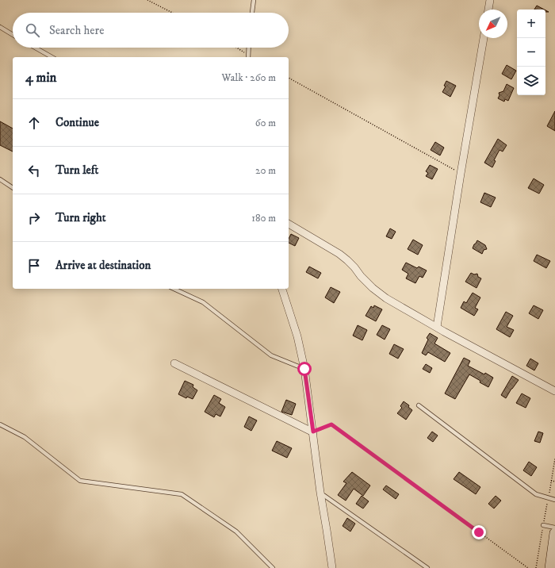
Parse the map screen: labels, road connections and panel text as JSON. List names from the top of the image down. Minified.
{"north":"bottom left","page":{"map_buttons":["+","−"],"search":"Search here","heading":["4 min","Walk · 260 m"],"list":[["Continue","60 m"],["Turn left","20 m"],["Turn right","180 m"],"Arrive at destination"]}}
